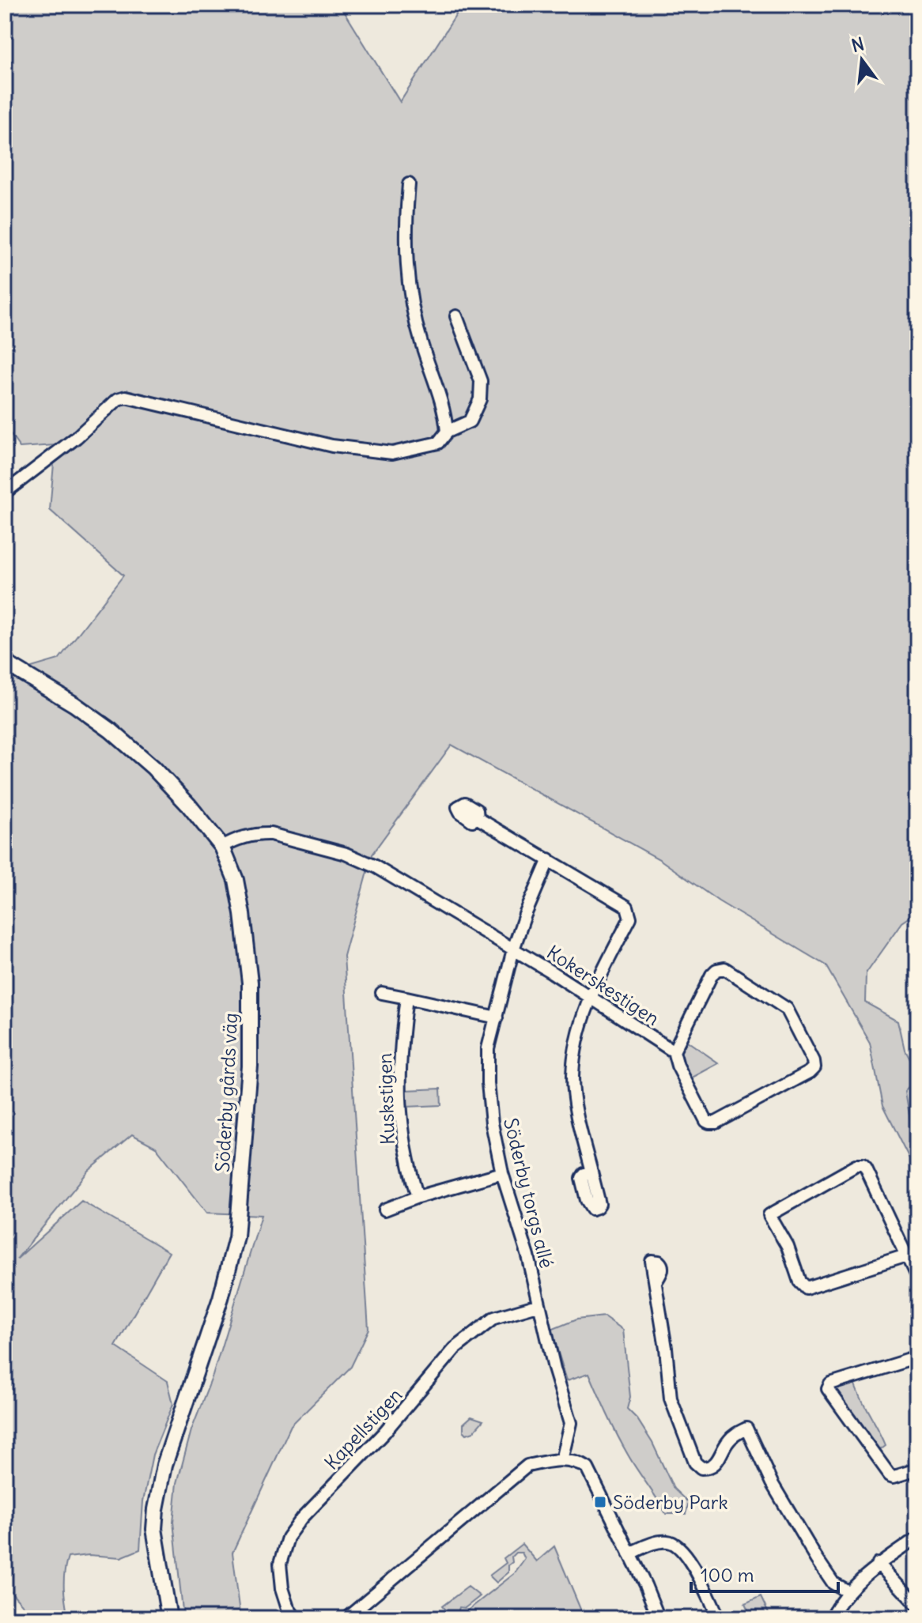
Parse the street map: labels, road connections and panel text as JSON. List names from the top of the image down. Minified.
{"streets":{"main road":["Söderby gårds väg"],"street":["Kokerskestigen","Kuskstigen","Söderby torgs allé","Kapellstigen"]},"crossings":[["Kokerskestigen","Söderby torgs allé"],["Söderby torgs allé","Kapellstigen"]],"places":{"transit":["Söderby Park"]},"scale_bar":"100 m","north":"top"}
